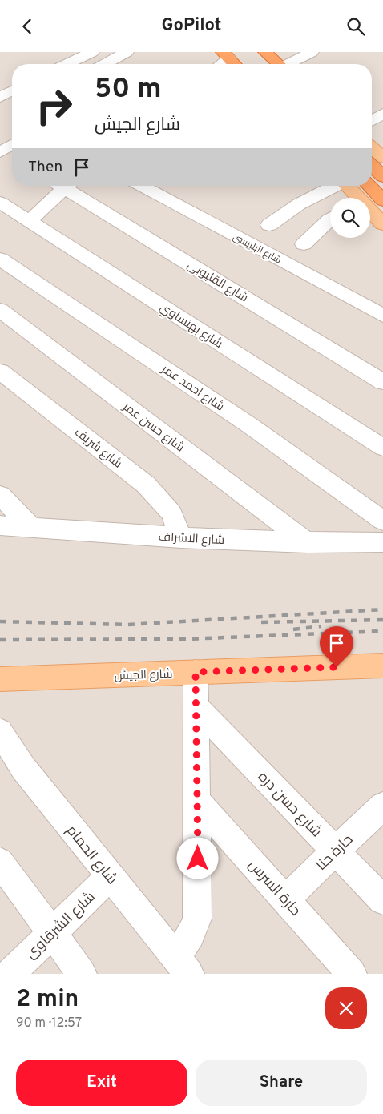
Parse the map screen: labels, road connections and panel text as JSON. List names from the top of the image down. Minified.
{"streets":{"main road":["شارع الجيش"],"street":["شارع البلبيسى","شارع القليوبى","شارع بهنساوي","شارع احمد عمر","شارع حسن عمر","شارع شريف","شارع الاشراف","شارع حسن دره","حارة حنا","شارع الحمام","حارة السرس","شارع الشرقاوى"]},"crossings":[["شارع حسن عمر","شارع الاشراف"],["شارع شريف","شارع الاشراف"],["شارع حسن دره","حارة حنا"],["حارة حنا","حارة السرس"],["شارع الحمام","شارع الشرقاوى"]],"page":{"header":"GoPilot","turn":["50 m","شارع الجيش"],"then":"Then","heading":["2 min","90 m · 12:57"],"buttons":["Exit","Share"]}}
